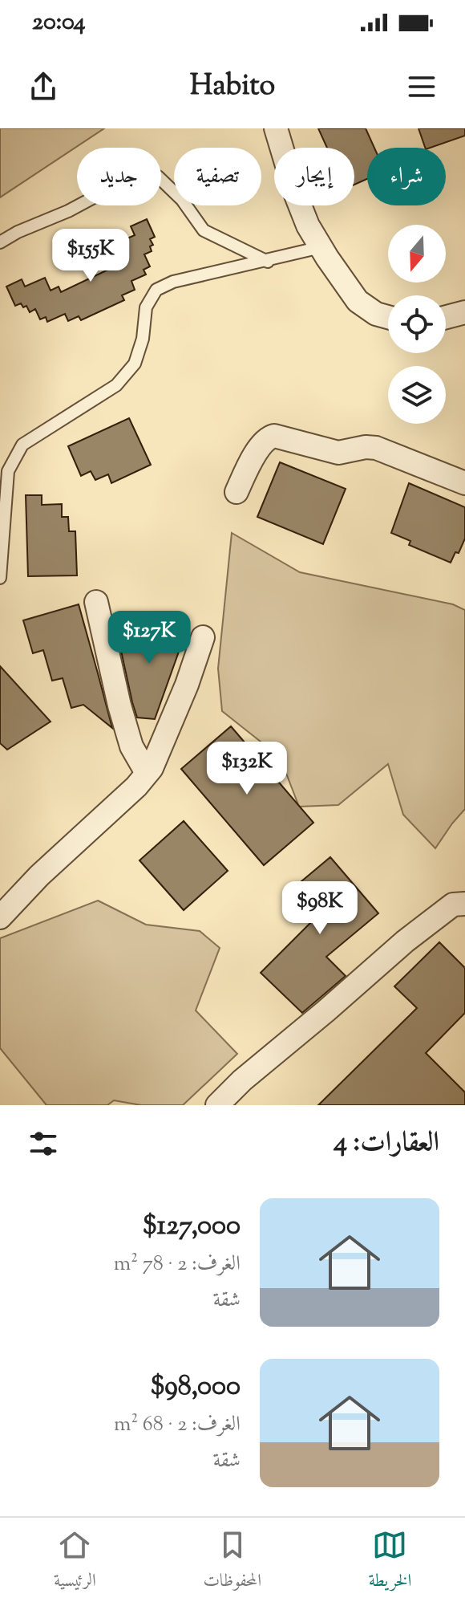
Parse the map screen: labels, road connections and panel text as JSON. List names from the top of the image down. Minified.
{"north":"bottom","page":{"status":"20:04","header":"Habito","chip":["شراء","إيجار","تصفية","جديد"],"price":["$155K","$127K","$132K","$98K"],"heading":"العقارات: 4","list":[{"name":"$127,000","note":"الغرف: 2 · 78 m² · شقة"},{"name":"$98,000","note":"الغرف: 2 · 68 m² · شقة"}],"tabs":["الخريطة","المحفوظات","الرئيسية"]}}
